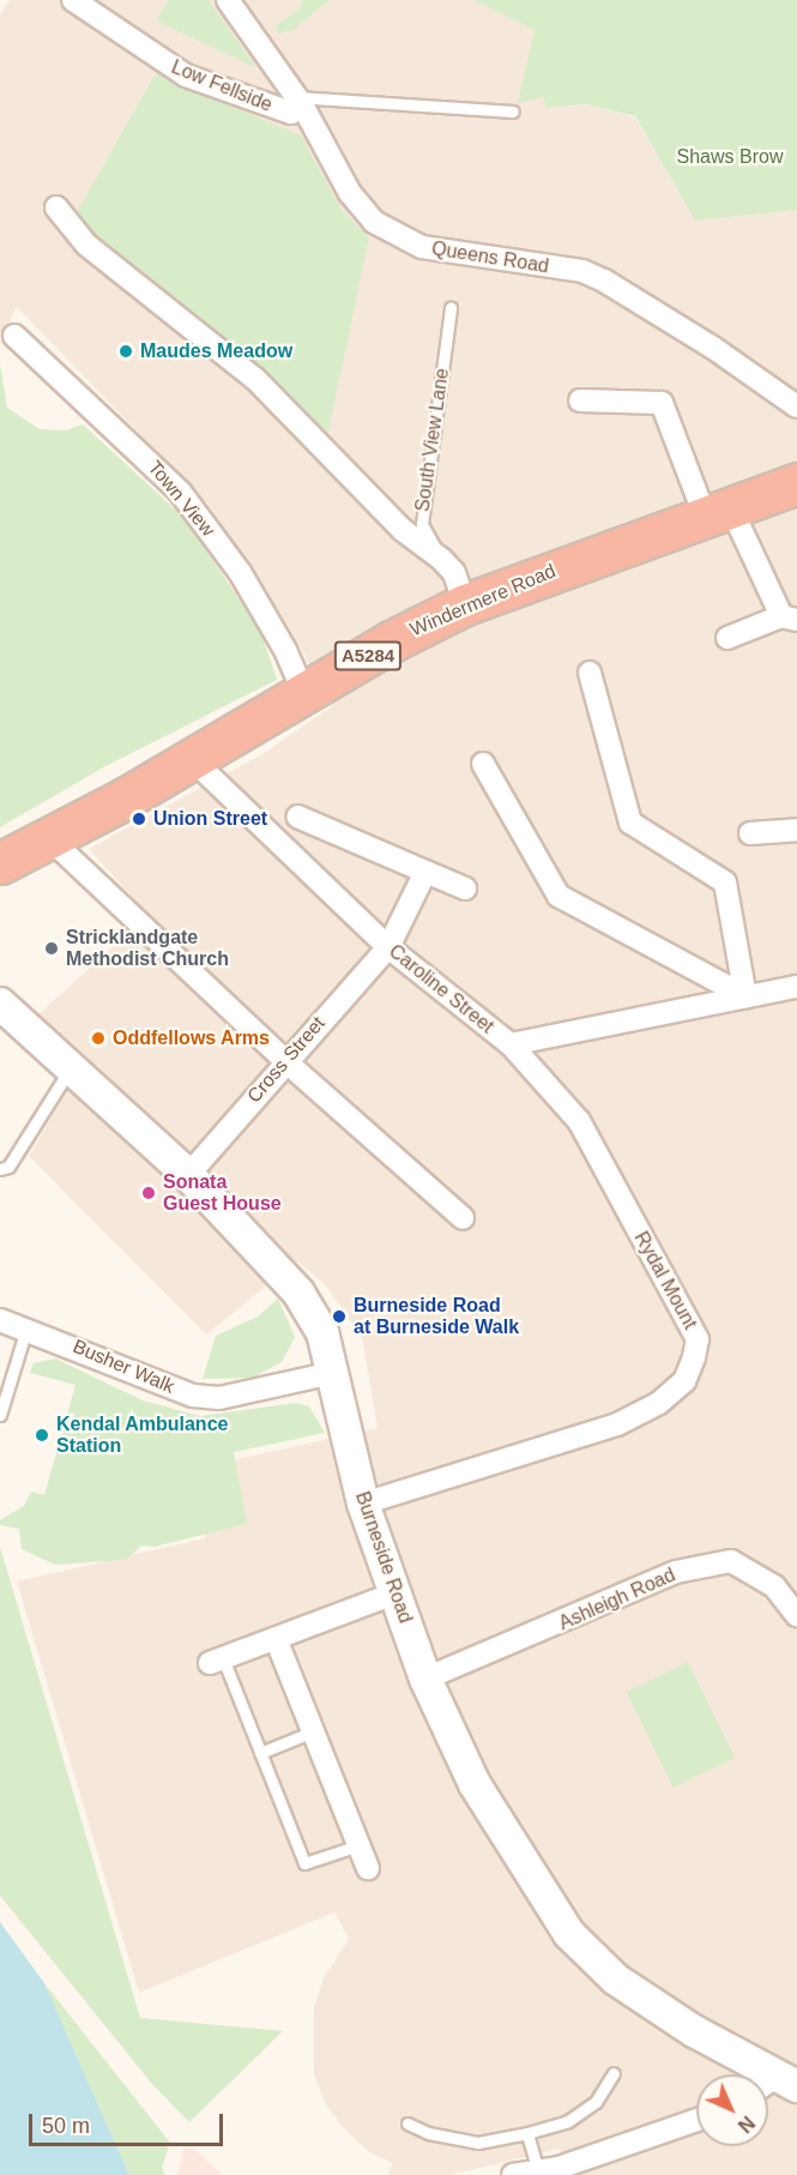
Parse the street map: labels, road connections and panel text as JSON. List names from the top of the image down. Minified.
{"streets":{"highway":["Windermere Road","A5284"],"street":["Low Fellside","Queens Road","South View Lane","Town View","Caroline Street","Cross Street","Rydal Mount","Busher Walk","Burneside Road","Ashleigh Road"]},"crossings":[["Low Fellside","Queens Road"],["South View Lane","Windermere Road"],["Town View","Windermere Road"],["Windermere Road","Caroline Street"],["Caroline Street","Cross Street"],["Caroline Street","Rydal Mount"],["Cross Street","Burneside Road"],["Rydal Mount","Burneside Road"],["Busher Walk","Burneside Road"],["Burneside Road","Ashleigh Road"]],"parks":["Shaws Brow"],"places":["Maudes Meadow","Union Street","Stricklandgate Methodist Church","Oddfellows Arms","Sonata Guest House","Burneside Road at Burneside Walk","Kendal Ambulance Station"],"scale_bar":"50 m","north":"bottom right"}
